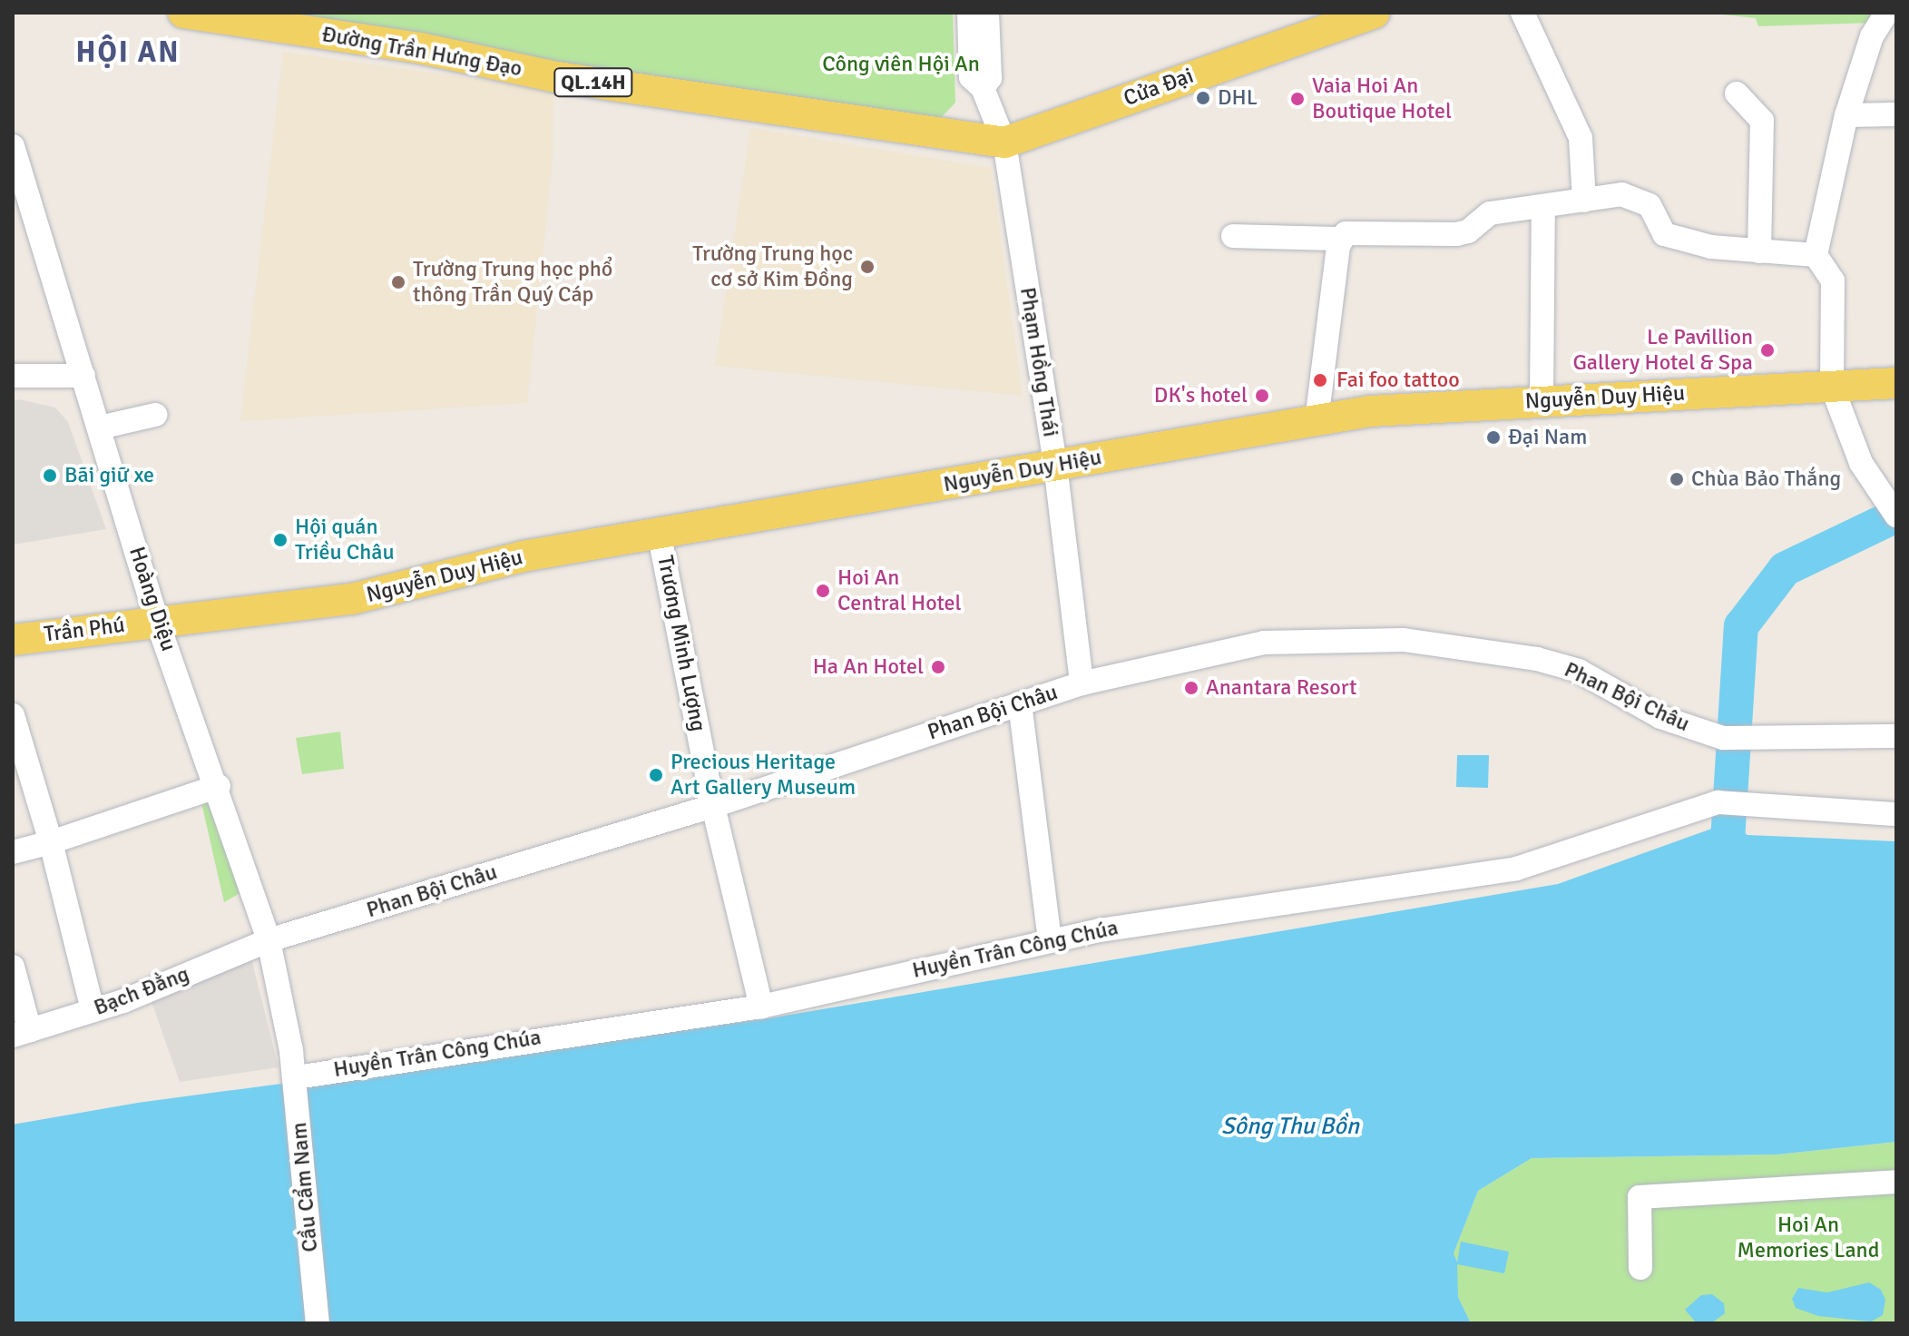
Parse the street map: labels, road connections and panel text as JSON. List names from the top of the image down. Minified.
{"streets":{"main road":["Đường Trần Hưng Đạo","QL.14H","Cửa Đại","Nguyễn Duy Hiệu","Trần Phú"],"street":["Phạm Hồng Thái","Hoàng Diệu","Trương Minh Lượng","Phan Bội Châu","Huyền Trân Công Chúa","Bạch Đằng","Cầu Cẩm Nam"]},"crossings":[["Đường Trần Hưng Đạo","Cửa Đại"],["Đường Trần Hưng Đạo","Phạm Hồng Thái"],["Cửa Đại","Phạm Hồng Thái"],["Phạm Hồng Thái","Nguyễn Duy Hiệu"],["Phạm Hồng Thái","Phan Bội Châu"],["Nguyễn Duy Hiệu","Hoàng Diệu"],["Nguyễn Duy Hiệu","Trần Phú"],["Nguyễn Duy Hiệu","Trương Minh Lượng"],["Hoàng Diệu","Trần Phú"],["Hoàng Diệu","Phan Bội Châu"],["Hoàng Diệu","Bạch Đằng"],["Hoàng Diệu","Cầu Cẩm Nam"],["Trương Minh Lượng","Phan Bội Châu"],["Trương Minh Lượng","Huyền Trân Công Chúa"],["Phan Bội Châu","Bạch Đằng"]],"districts":["HỘI AN"],"water":["Sông Thu Bồn"],"parks":["Công viên Hội An","Hoi An Memories Land"],"places":["DHL","Vaia Hoi An Boutique Hotel","Trường Trung học cơ sở Kim Đồng","Trường Trung học phổ thông Trần Quý Cáp","Le Pavillion Gallery Hotel & Spa","Fai foo tattoo","DK's hotel","Đại Nam","Bãi giữ xe","Chùa Bảo Thắng","Hội quán Triều Châu","Hoi An Central Hotel","Ha An Hotel","Anantara Resort","Precious Heritage Art Gallery Museum"]}
